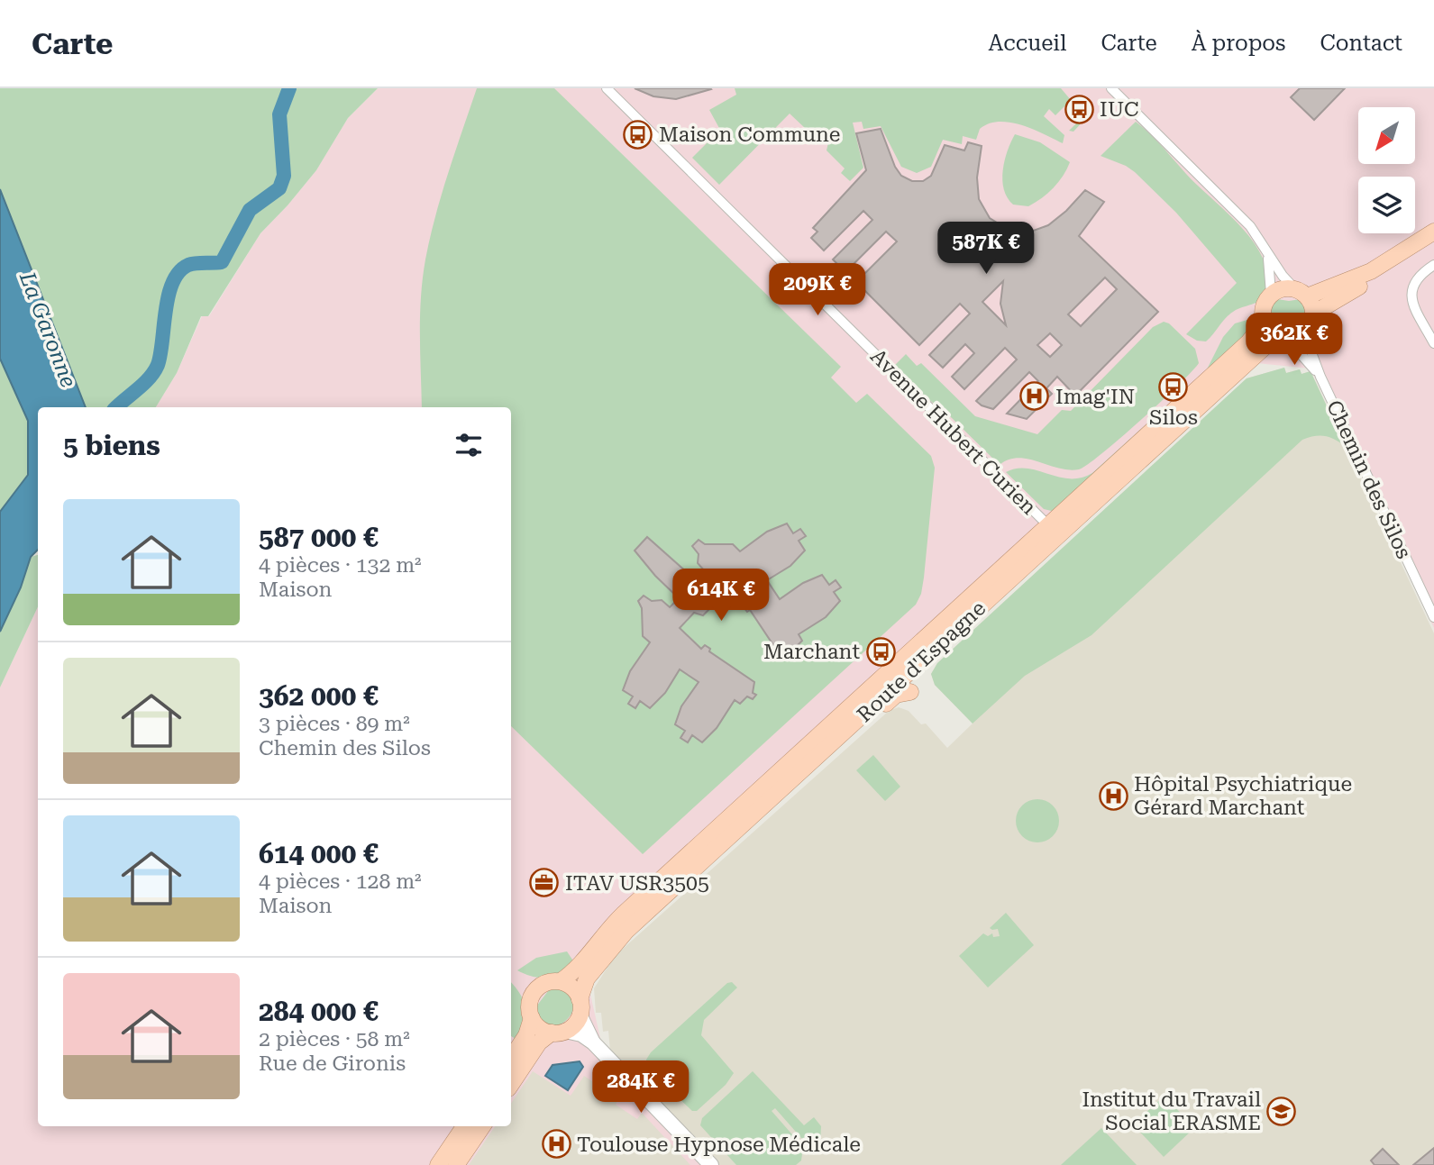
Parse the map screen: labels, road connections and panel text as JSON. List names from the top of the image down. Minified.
{"streets":{"main road":["Route d'Espagne"],"street":["Avenue Hubert Curien","Chemin des Silos"]},"crossings":[["Avenue Hubert Curien","Route d'Espagne"],["Chemin des Silos","Route d'Espagne"]],"water":["La Garonne"],"places":{"bus stop":["IUC","Maison Commune","Silos","Marchant"],"hospital":["Imag'IN","Hôpital Psychiatrique Gérard Marchant","Toulouse Hypnose Médicale"],"office":["ITAV USR3505"],"school or university":["Institut du Travail Social ERASME"]},"north":"bottom left","page":{"header":"Carte","nav":["Accueil","Carte","À propos","Contact"],"price":["587K €","209K €","362K €","614K €","284K €"],"heading":"5 biens","list":[{"name":"587 000 €","note":"4 pièces · 132 m² · Maison"},{"name":"362 000 €","note":"3 pièces · 89 m² · Chemin des Silos"},{"name":"614 000 €","note":"4 pièces · 128 m² · Maison"},{"name":"284 000 €","note":"2 pièces · 58 m² · Rue de Gironis"}]}}
